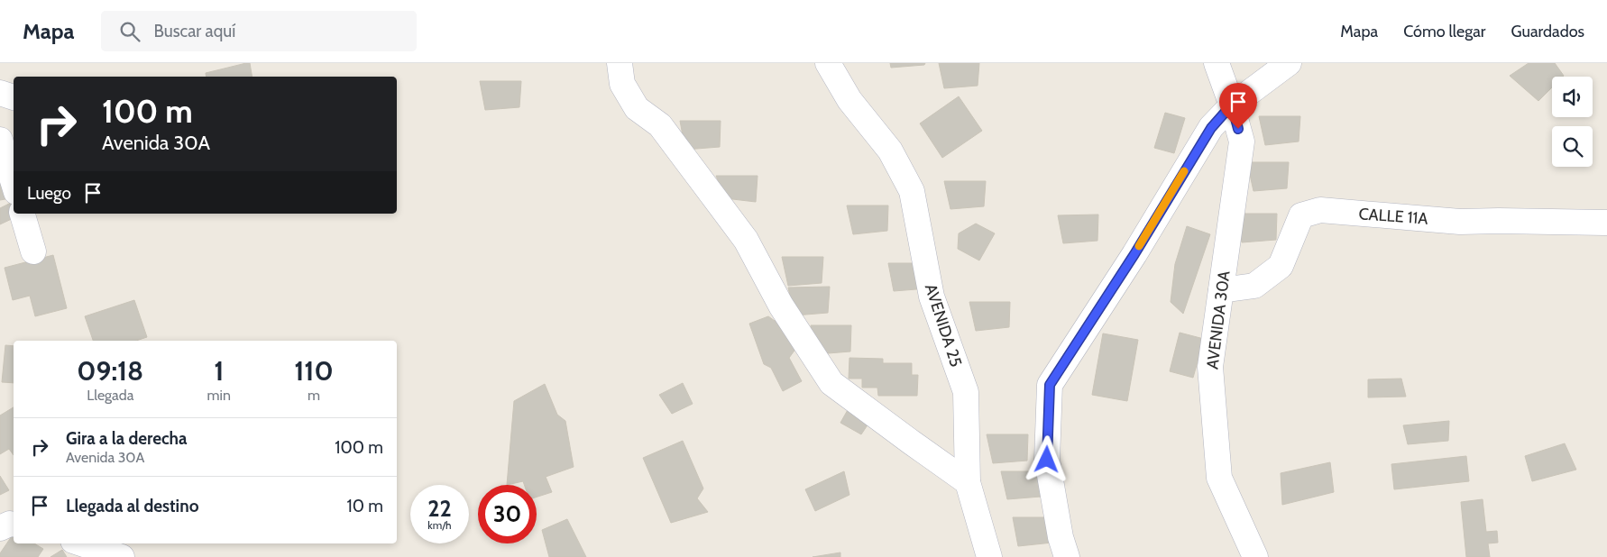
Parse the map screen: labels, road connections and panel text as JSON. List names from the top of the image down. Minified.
{"streets":{"street":["CALLE 11A","AVENIDA 30A","AVENIDA 25"]},"crossings":[["CALLE 11A","AVENIDA 30A"]],"page":{"header":"Mapa","search":"Buscar aquí","nav":["Mapa","Cómo llegar","Guardados"],"turn":["100 m","Avenida 30A"],"then":"Luego","eta":["09:18","Llegada","1","min","110","m"],"list":[{"name":"Gira a la derecha","note":"Avenida 30A","value":"100 m"},{"name":"Llegada al destino","value":"10 m"}],"speed":"22 km/h","limit":"30"}}
